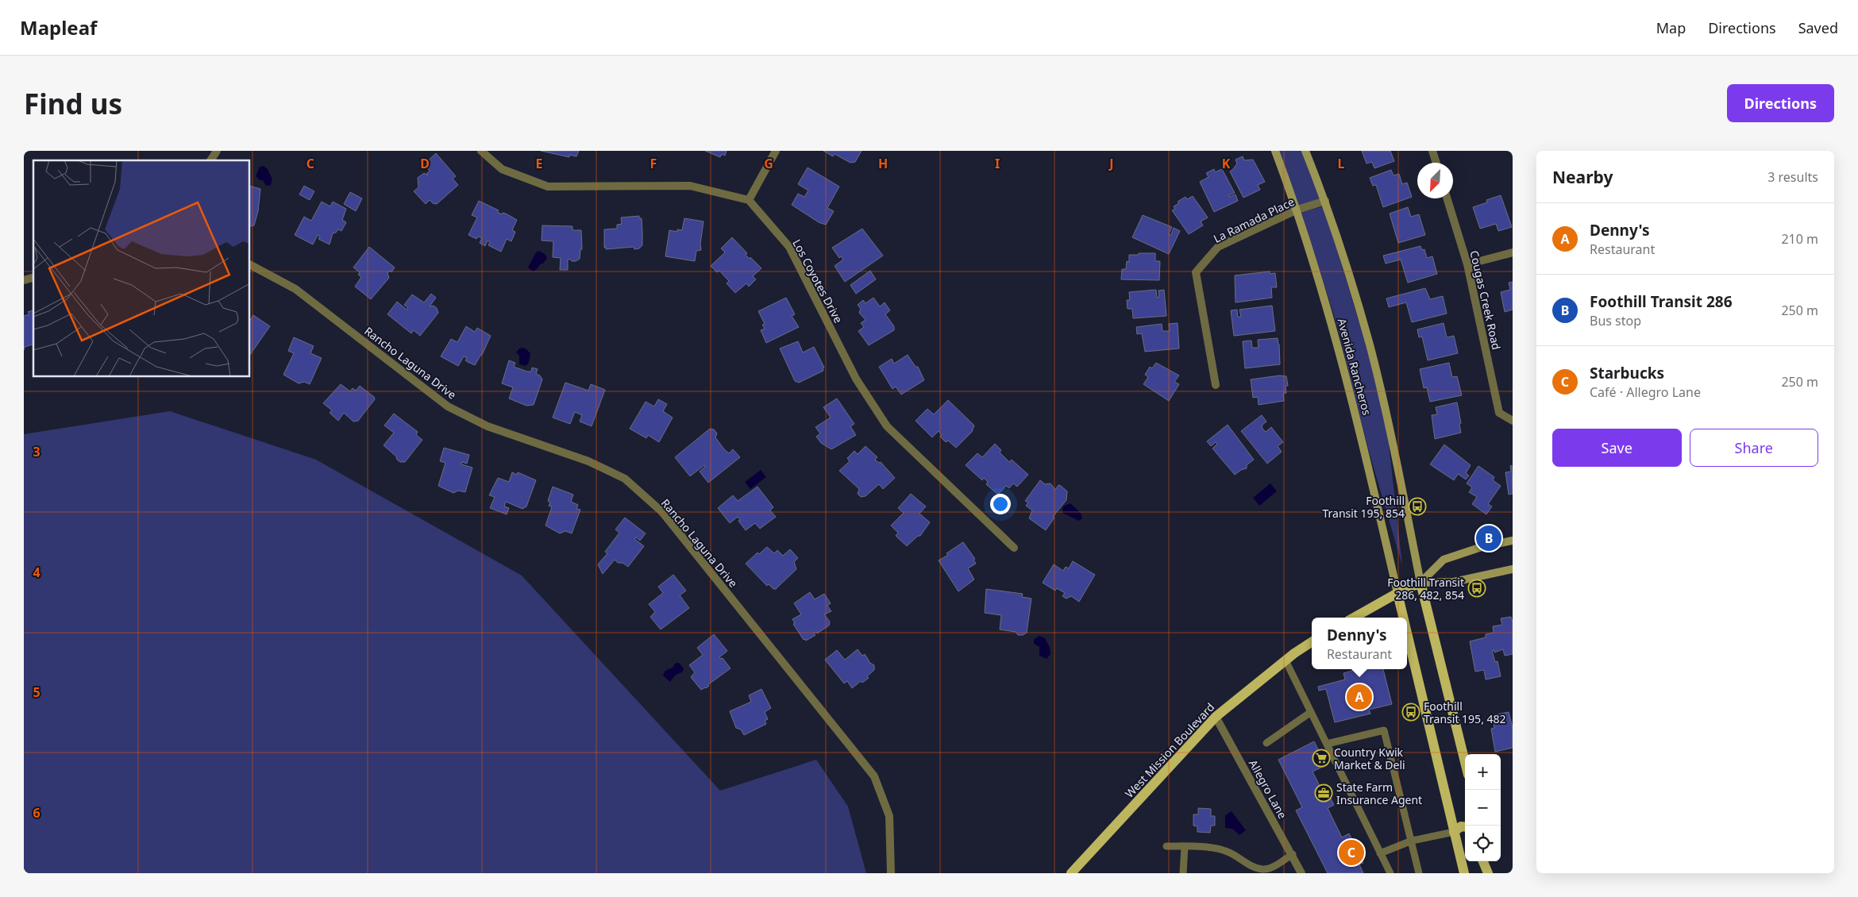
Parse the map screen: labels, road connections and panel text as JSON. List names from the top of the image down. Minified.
{"streets":{"main road":["Avenida Rancheros","West Mission Boulevard"],"street":["La Ramada Place","Los Coyotes Drive","Cougas Creek Road","Rancho Laguna Drive","Allegro Lane"]},"crossings":[["La Ramada Place","Avenida Rancheros"],["West Mission Boulevard","Allegro Lane"]],"places":{"bus stop":["Foothill Transit 195, 854","Foothill Transit 286, 482, 854","Foothill Transit 195, 482"],"supermarket":["Country Kwik Market & Deli"],"office":["State Farm Insurance Agent"]},"north":"bottom left","page":{"header":"Mapleaf","nav":["Map","Directions","Saved"],"buttons":["Directions",["Save","Share"]],"title":"Find us","heading":["Nearby","3 results"],"list":[{"mark":"A","name":"Denny's","note":"Restaurant","value":"210 m"},{"mark":"B","name":"Foothill Transit 286","note":"Bus stop","value":"250 m"},{"mark":"C","name":"Starbucks","note":"Café · Allegro Lane","value":"250 m"}],"pins":["B","A","C"],"popup":["Denny's","Restaurant"],"map_buttons":["+","−"]},"grid":{"columns":["C","D","E","F","G","H","I","J","K","L"],"rows":["3","4","5","6"]}}
